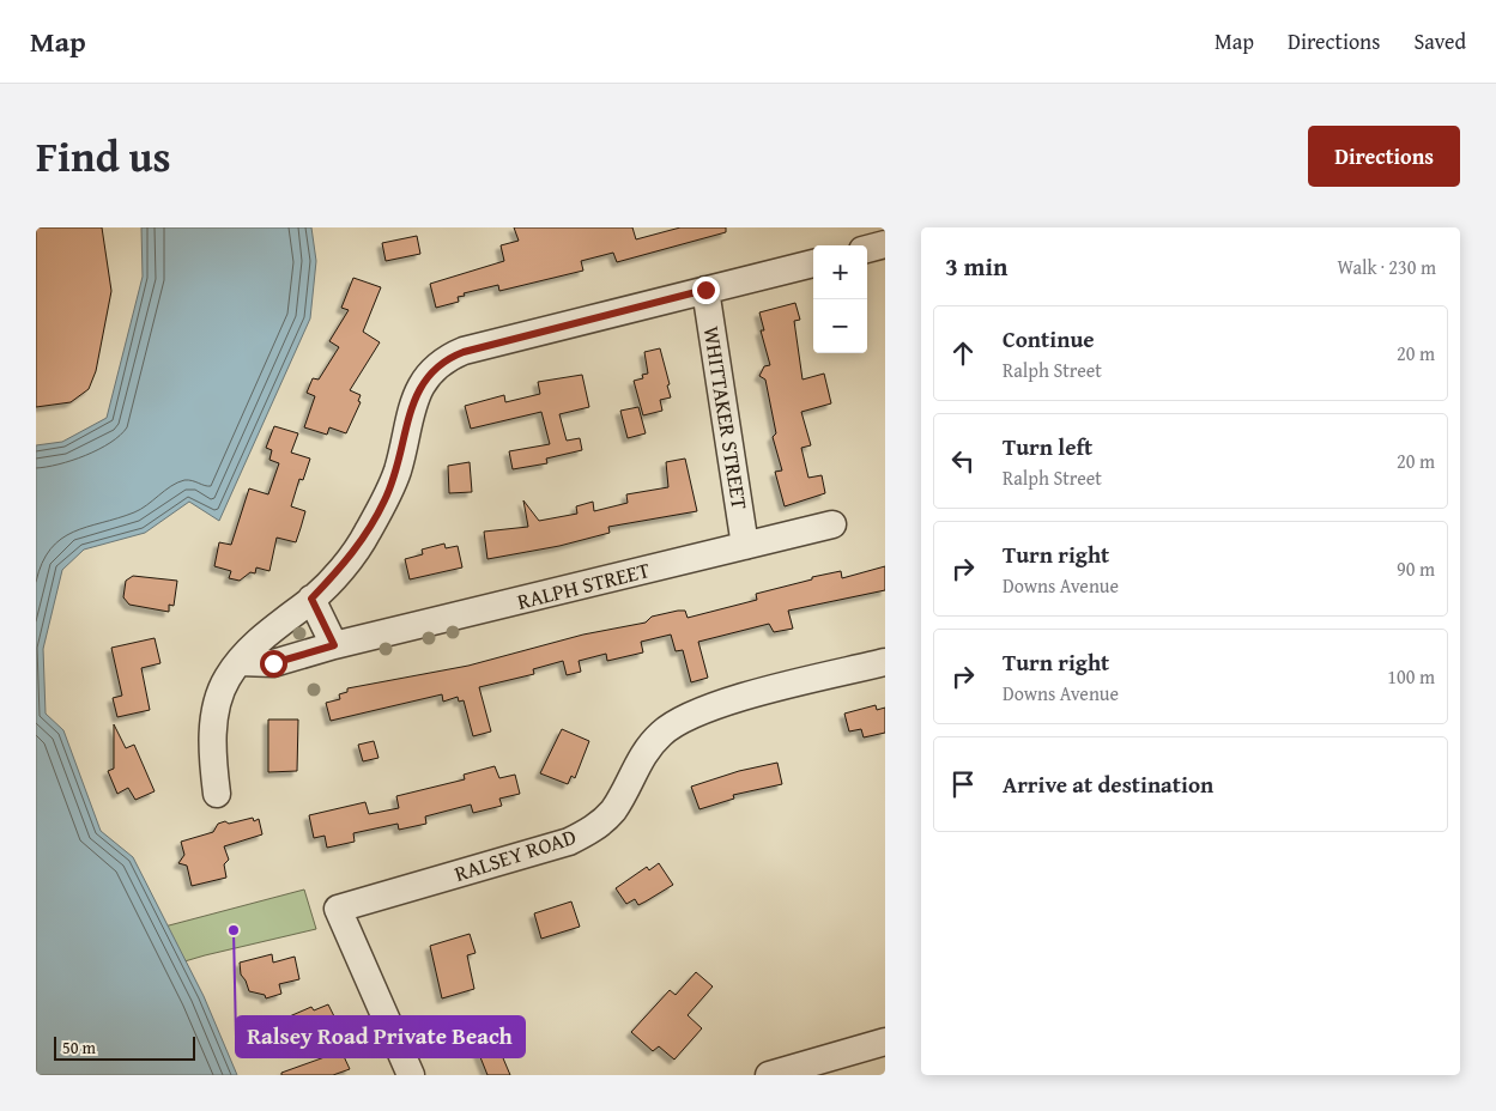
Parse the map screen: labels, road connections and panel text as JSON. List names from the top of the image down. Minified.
{"streets":{"street":["WHITTAKER STREET","RALPH STREET","RALSEY ROAD"]},"crossings":[["WHITTAKER STREET","RALPH STREET"]],"places":["Ralsey Road Private Beach"],"scale_bar":"50 m","page":{"header":"Map","nav":["Map","Directions","Saved"],"title":"Find us","buttons":"Directions","heading":["3 min","Walk · 230 m"],"map_buttons":["+","−"],"list":[["Continue","Ralph Street","20 m"],["Turn left","Ralph Street","20 m"],["Turn right","Downs Avenue","90 m"],["Turn right","Downs Avenue","100 m"],"Arrive at destination"],"scale":"50 m"}}
